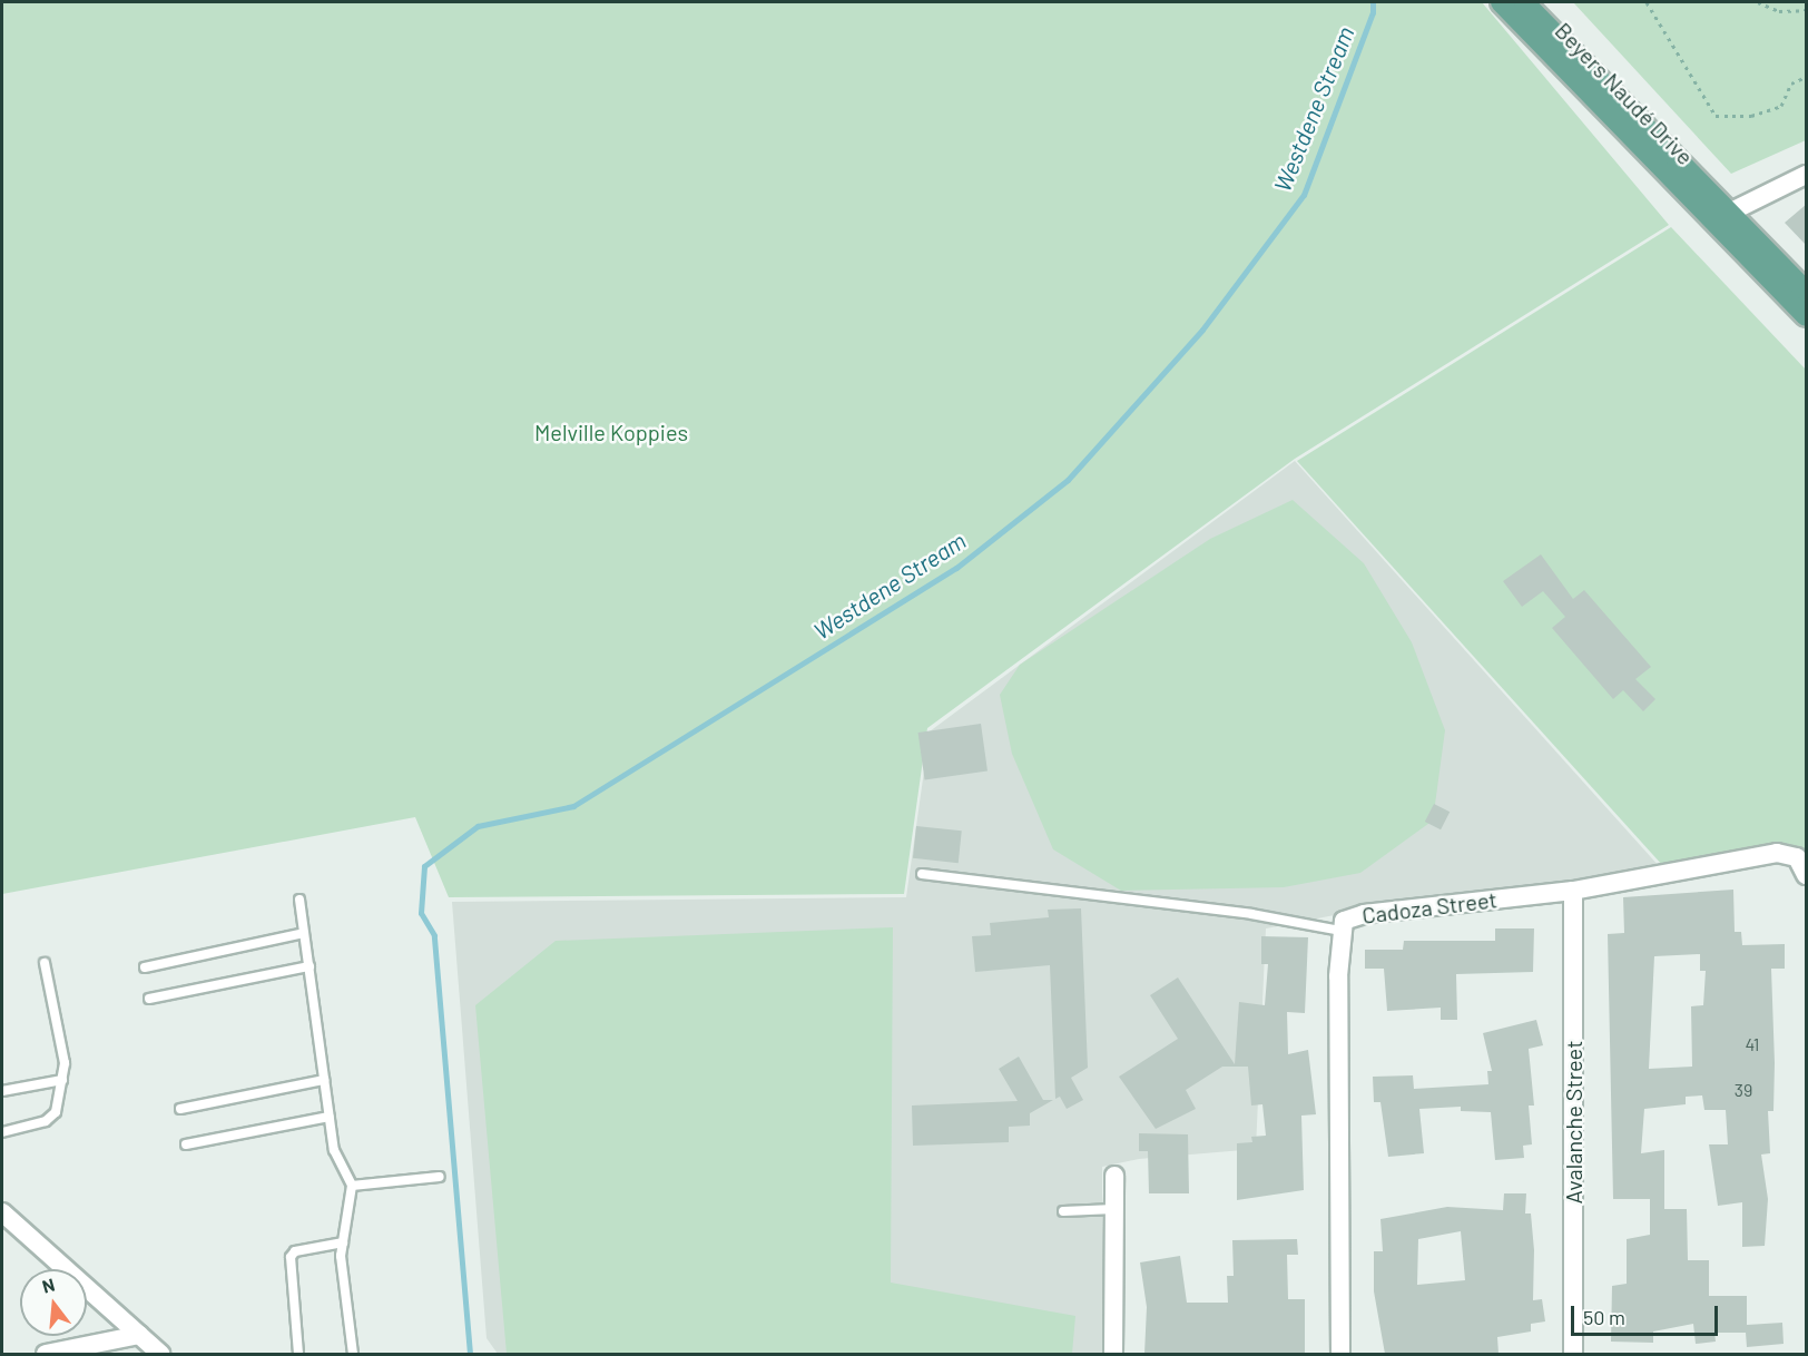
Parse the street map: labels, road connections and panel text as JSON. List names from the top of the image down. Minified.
{"streets":{"main road":["Beyers Naudé Drive"],"street":["Cadoza Street","Avalanche Street"]},"crossings":[["Cadoza Street","Avalanche Street"]],"water":["Westdene Stream"],"parks":["Melville Koppies"],"house_numbers":["41","39"],"scale_bar":"50 m","north":"top"}
